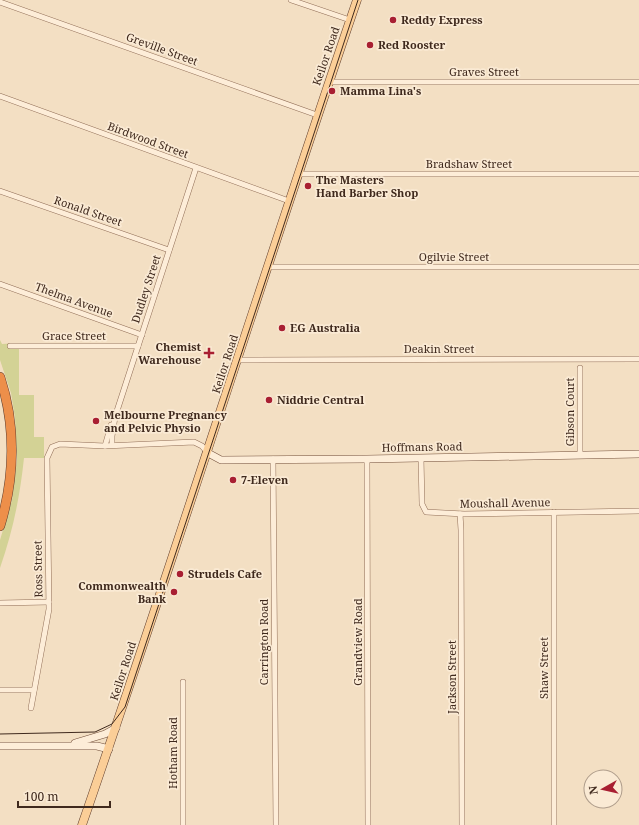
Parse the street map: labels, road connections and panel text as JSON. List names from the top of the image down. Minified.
{"streets":{"main road":["Keilor Road","Hoffmans Road"],"street":["Greville Street","Graves Street","Birdwood Street","Bradshaw Street","Ronald Street","Ogilvie Street","Dudley Street","Thelma Avenue","Grace Street","Deakin Street","Gibson Court","Moushall Avenue","Ross Street","Carrington Road","Grandview Road","Shaw Street","Jackson Street","Hotham Road"]},"crossings":[["Greville Street","Keilor Road"],["Keilor Road","Graves Street"],["Keilor Road","Birdwood Street"],["Keilor Road","Bradshaw Street"],["Keilor Road","Ogilvie Street"],["Keilor Road","Deakin Street"],["Keilor Road","Hoffmans Road"],["Birdwood Street","Dudley Street"],["Ronald Street","Dudley Street"],["Dudley Street","Thelma Avenue"],["Dudley Street","Grace Street"],["Dudley Street","Ross Street"],["Gibson Court","Hoffmans Road"],["Hoffmans Road","Moushall Avenue"],["Hoffmans Road","Carrington Road"],["Hoffmans Road","Grandview Road"],["Moushall Avenue","Shaw Street"],["Moushall Avenue","Jackson Street"]],"places":{"other":["Reddy Express","Red Rooster","Mamma Lina's","The Masters Hand Barber Shop","EG Australia","Niddrie Central","Melbourne Pregnancy and Pelvic Physio","7-Eleven","Strudels Cafe","Commonwealth Bank"],"health":["Chemist Warehouse"]},"scale_bar":"100 m","north":"left"}
